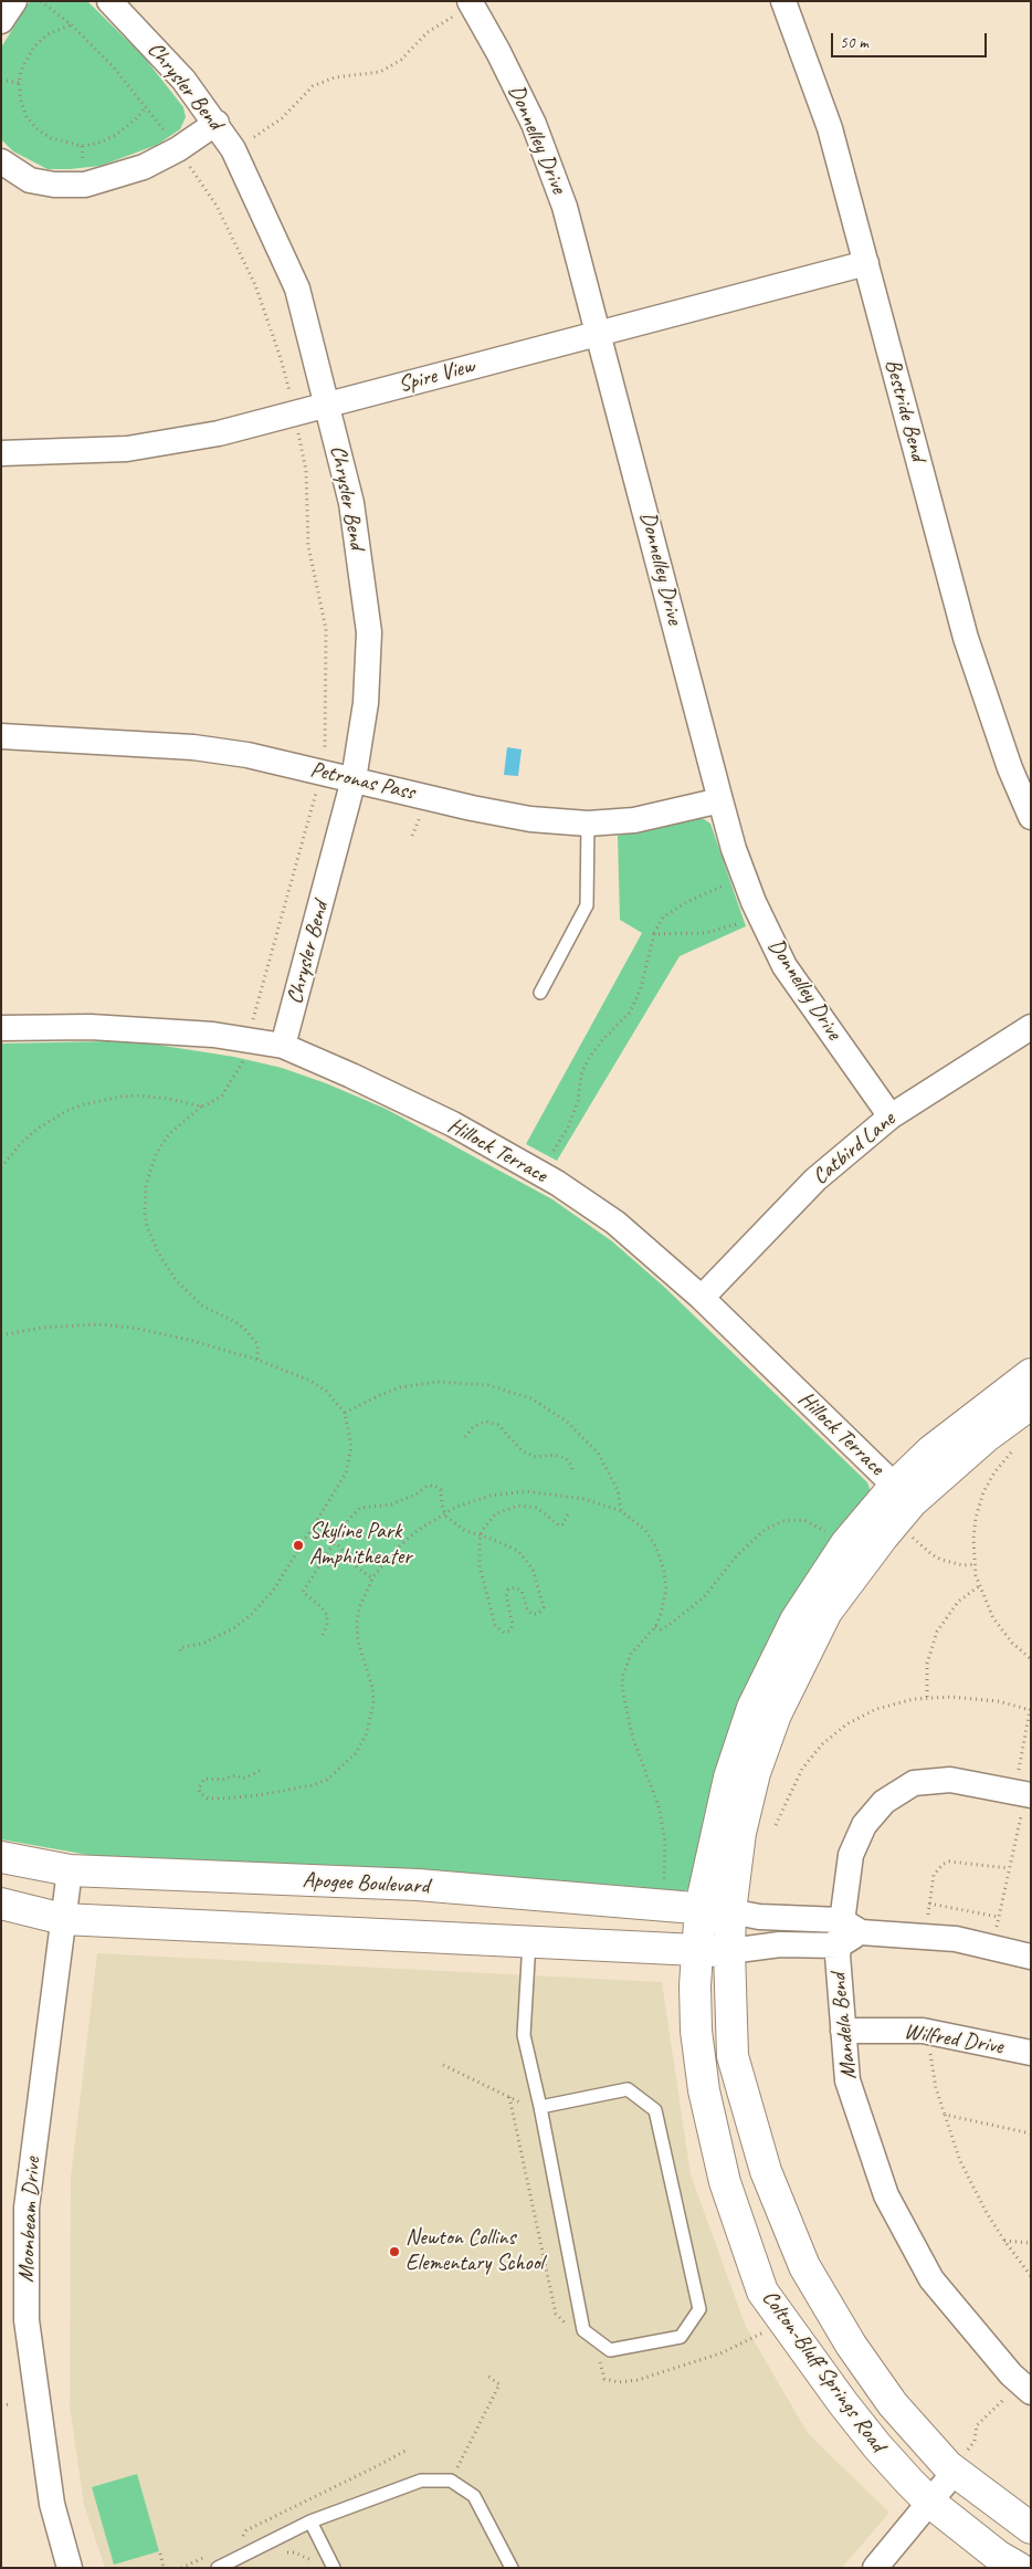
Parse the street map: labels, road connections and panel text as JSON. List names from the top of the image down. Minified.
{"streets":{"street":["Chrysler Bend","Donnelley Drive","Spire View","Bestride Bend","Petronas Pass","Catbird Lane","Hillock Terrace","Apogee Boulevard","Mandela Bend","Wilfred Drive","Moonbeam Drive","Colton-Bluff Springs Road"]},"crossings":[["Chrysler Bend","Spire View"],["Chrysler Bend","Petronas Pass"],["Chrysler Bend","Hillock Terrace"],["Donnelley Drive","Spire View"],["Donnelley Drive","Petronas Pass"],["Donnelley Drive","Catbird Lane"],["Spire View","Bestride Bend"],["Catbird Lane","Hillock Terrace"],["Hillock Terrace","Colton-Bluff Springs Road"],["Apogee Boulevard","Moonbeam Drive"],["Apogee Boulevard","Colton-Bluff Springs Road"],["Mandela Bend","Wilfred Drive"]],"places":["Skyline Park Amphitheater","Newton Collins Elementary School"],"scale_bar":"50 m"}
